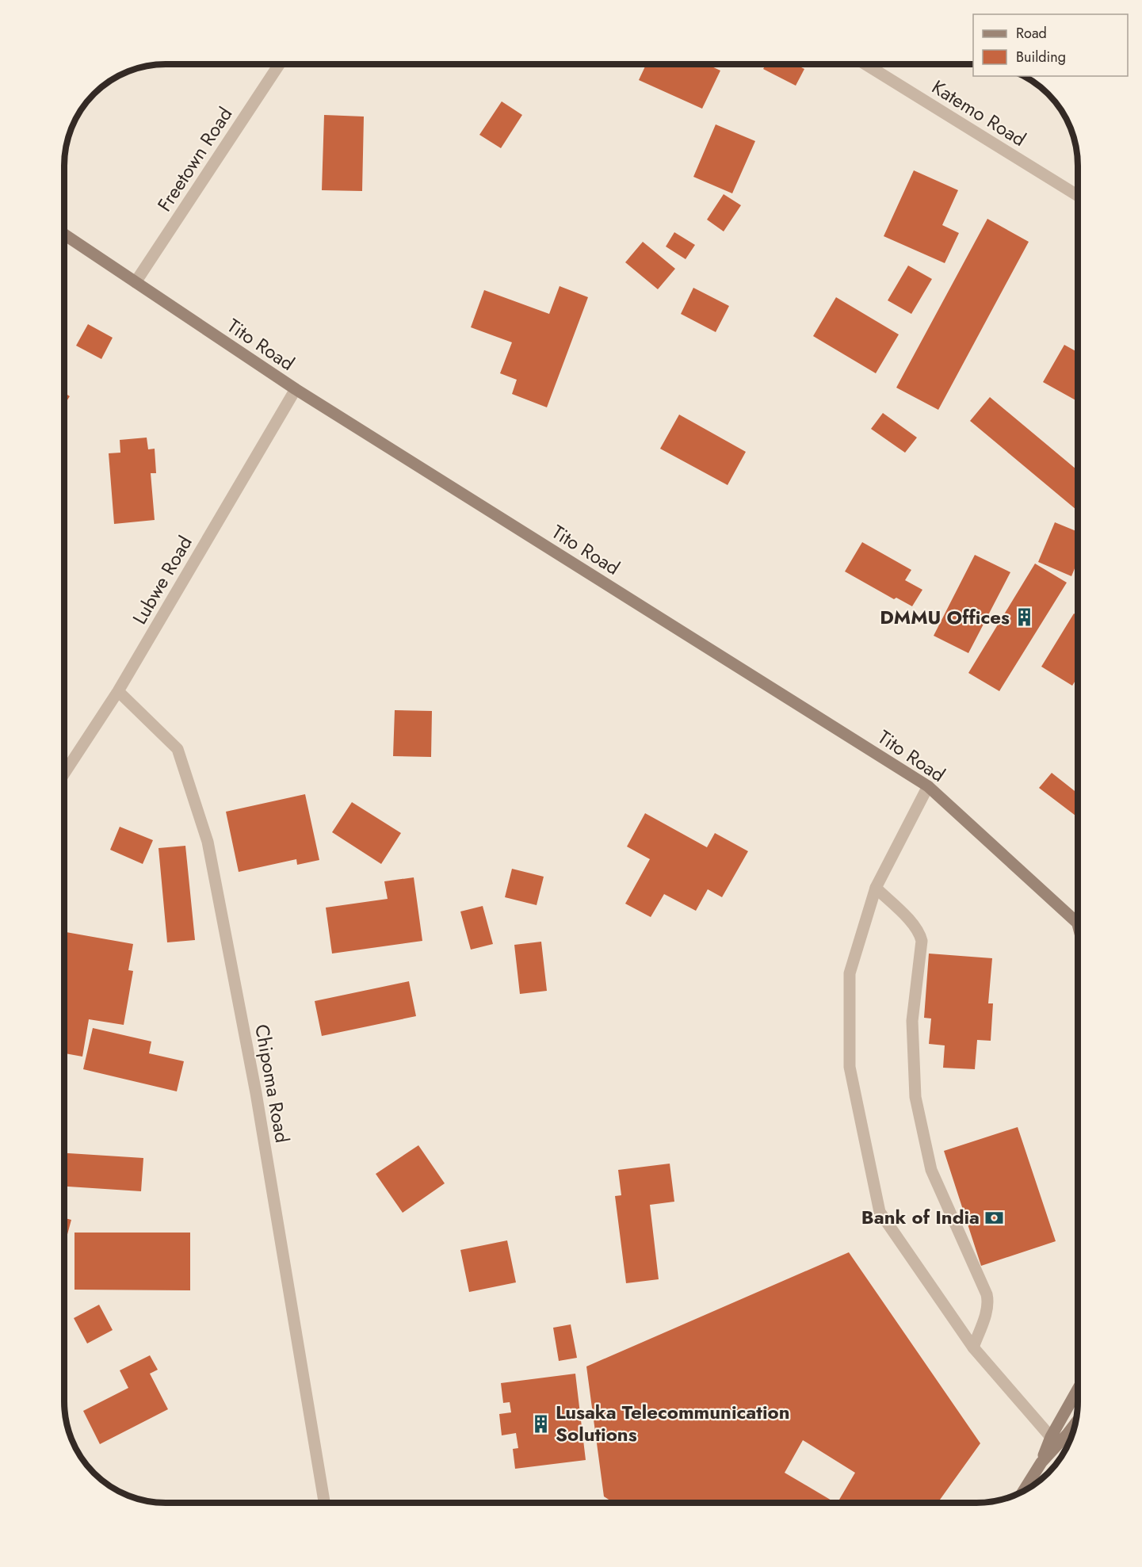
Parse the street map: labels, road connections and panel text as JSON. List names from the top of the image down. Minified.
{"streets":{"main road":["Tito Road"],"street":["Katemo Road","Freetown Road","Lubwe Road","Chipoma Road"]},"crossings":[["Freetown Road","Tito Road"],["Tito Road","Lubwe Road"],["Lubwe Road","Chipoma Road"]],"places":{"building":["DMMU Offices","Lusaka Telecommunication Solutions"],"bank":["Bank of India"]},"legend":["Road","Building"]}
